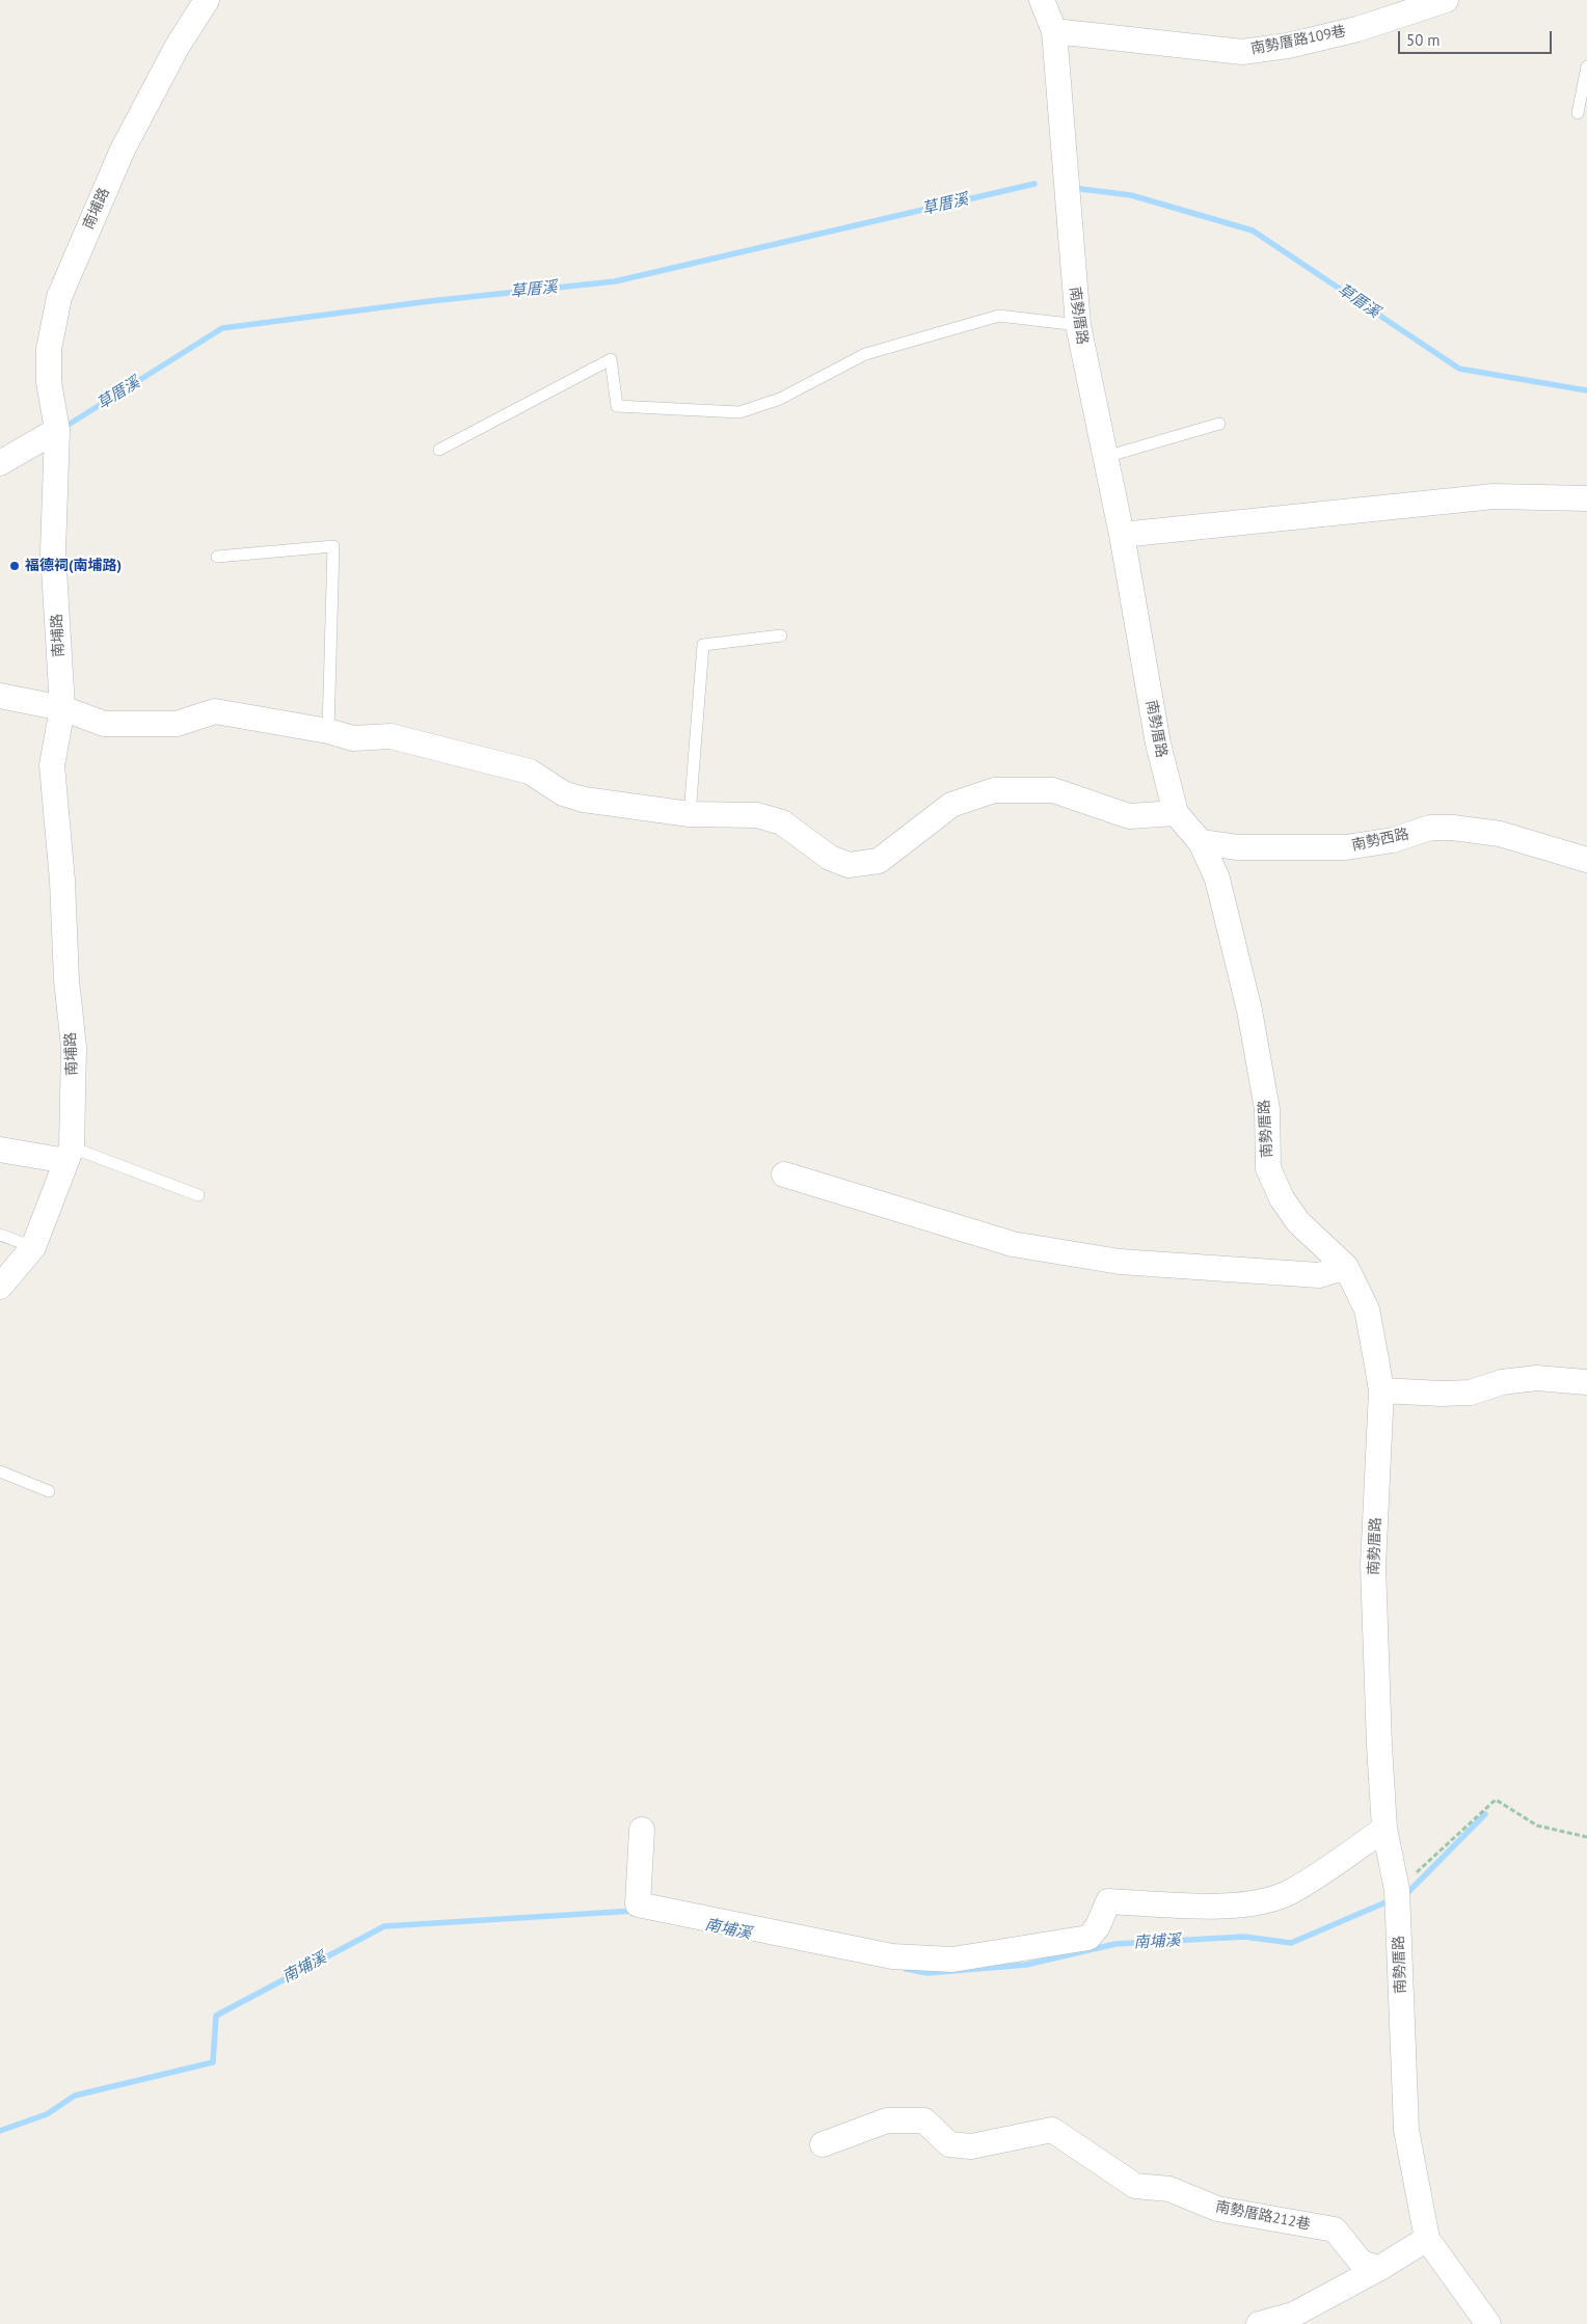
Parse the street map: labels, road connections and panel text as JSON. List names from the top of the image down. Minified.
{"streets":{"street":["南勢厝路109巷","南埔路","南勢厝路","南勢西路","南勢厝路212巷"]},"crossings":[["南勢厝路109巷","南勢厝路"],["南勢厝路","南勢西路"]],"water":["草厝溪","南埔溪"],"places":["福德祠(南埔路)"],"scale_bar":"50 m"}
